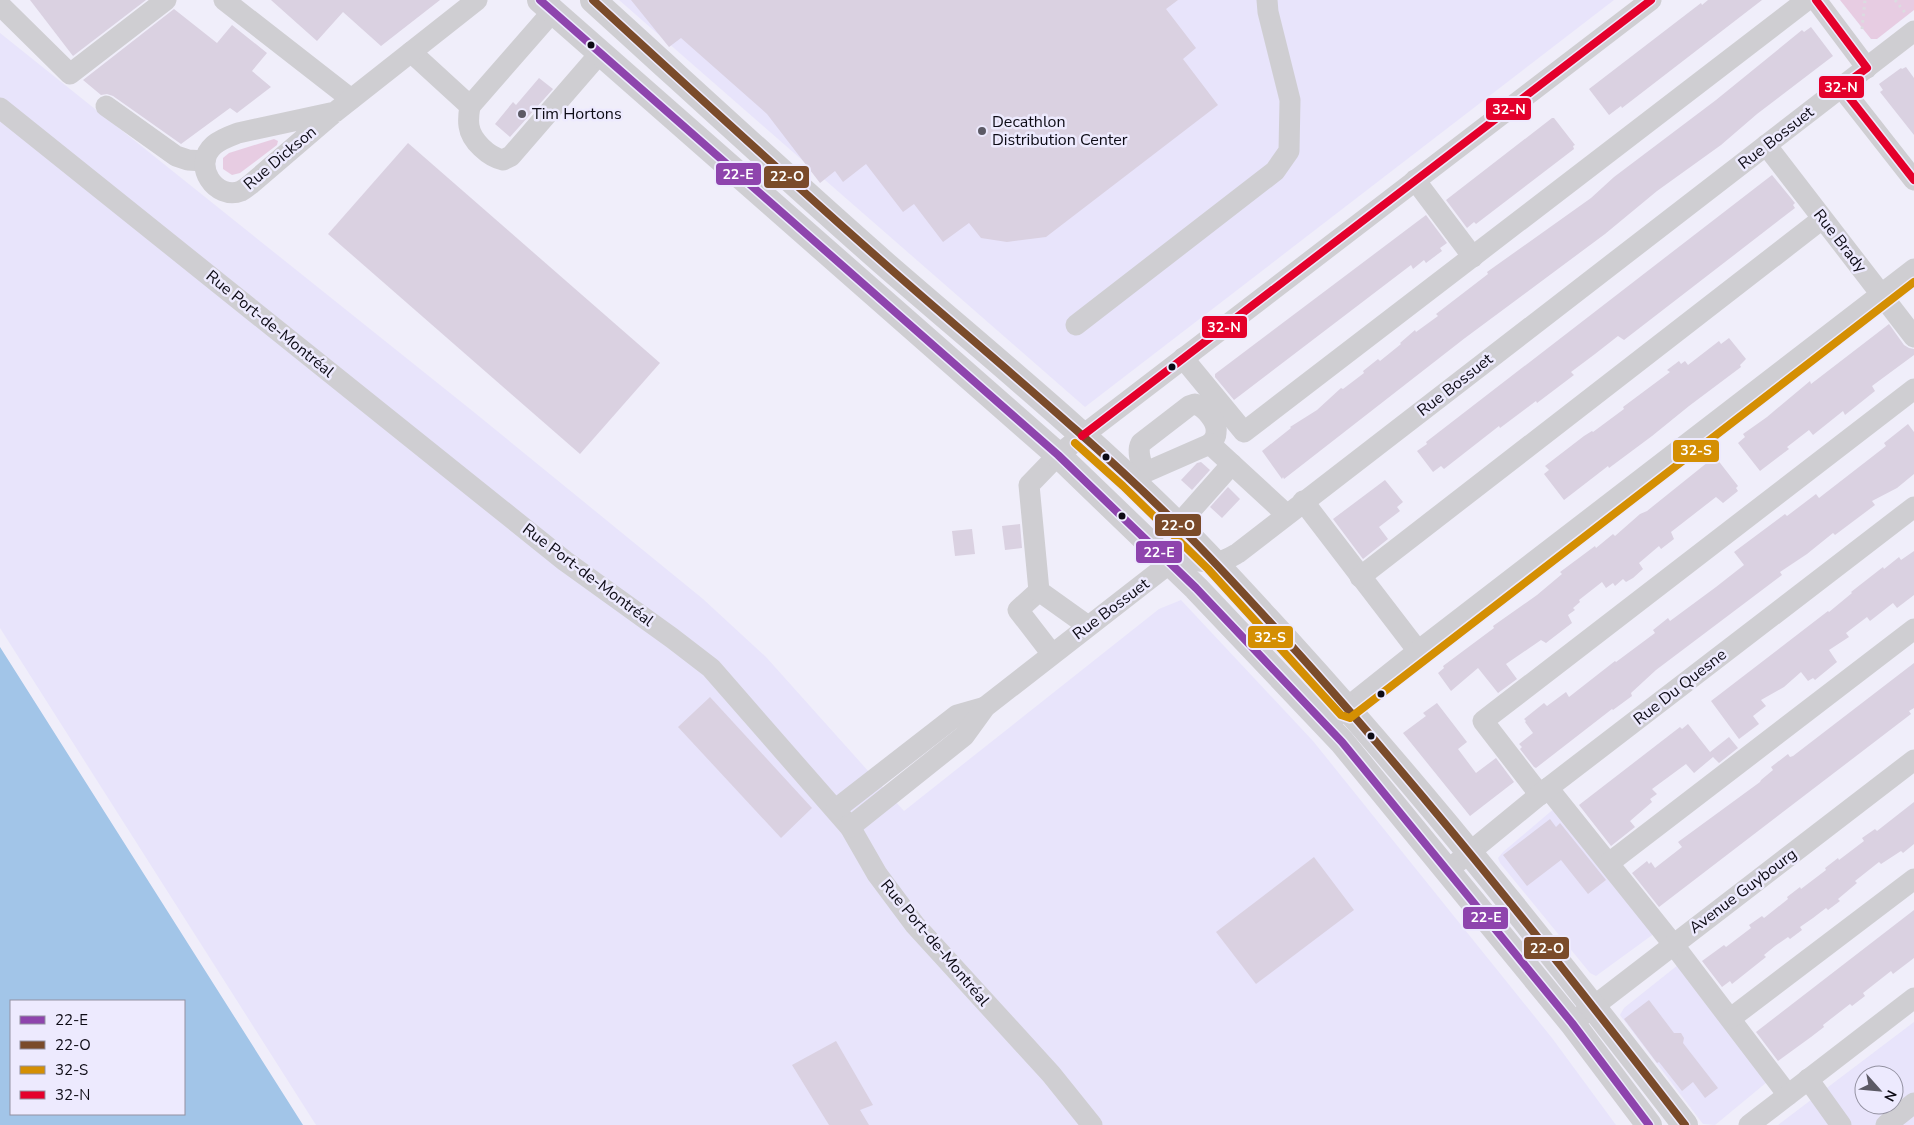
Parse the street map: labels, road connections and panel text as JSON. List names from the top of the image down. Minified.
{"streets":{"street":["Rue Bossuet","Rue Dickson","Rue Brady","Rue Port-de-Montréal","Rue Du Quesne","Avenue Guybourg"]},"crossings":[["Rue Bossuet","Rue Brady"],["Rue Bossuet","Rue Port-de-Montréal"]],"places":["Tim Hortons","Decathlon Distribution Center"],"lines":["transit line 22-E","transit line 22-O","transit line 32-N","transit line 32-S"],"legend":["22-E","22-O","32-S","32-N"],"north":"bottom right"}
